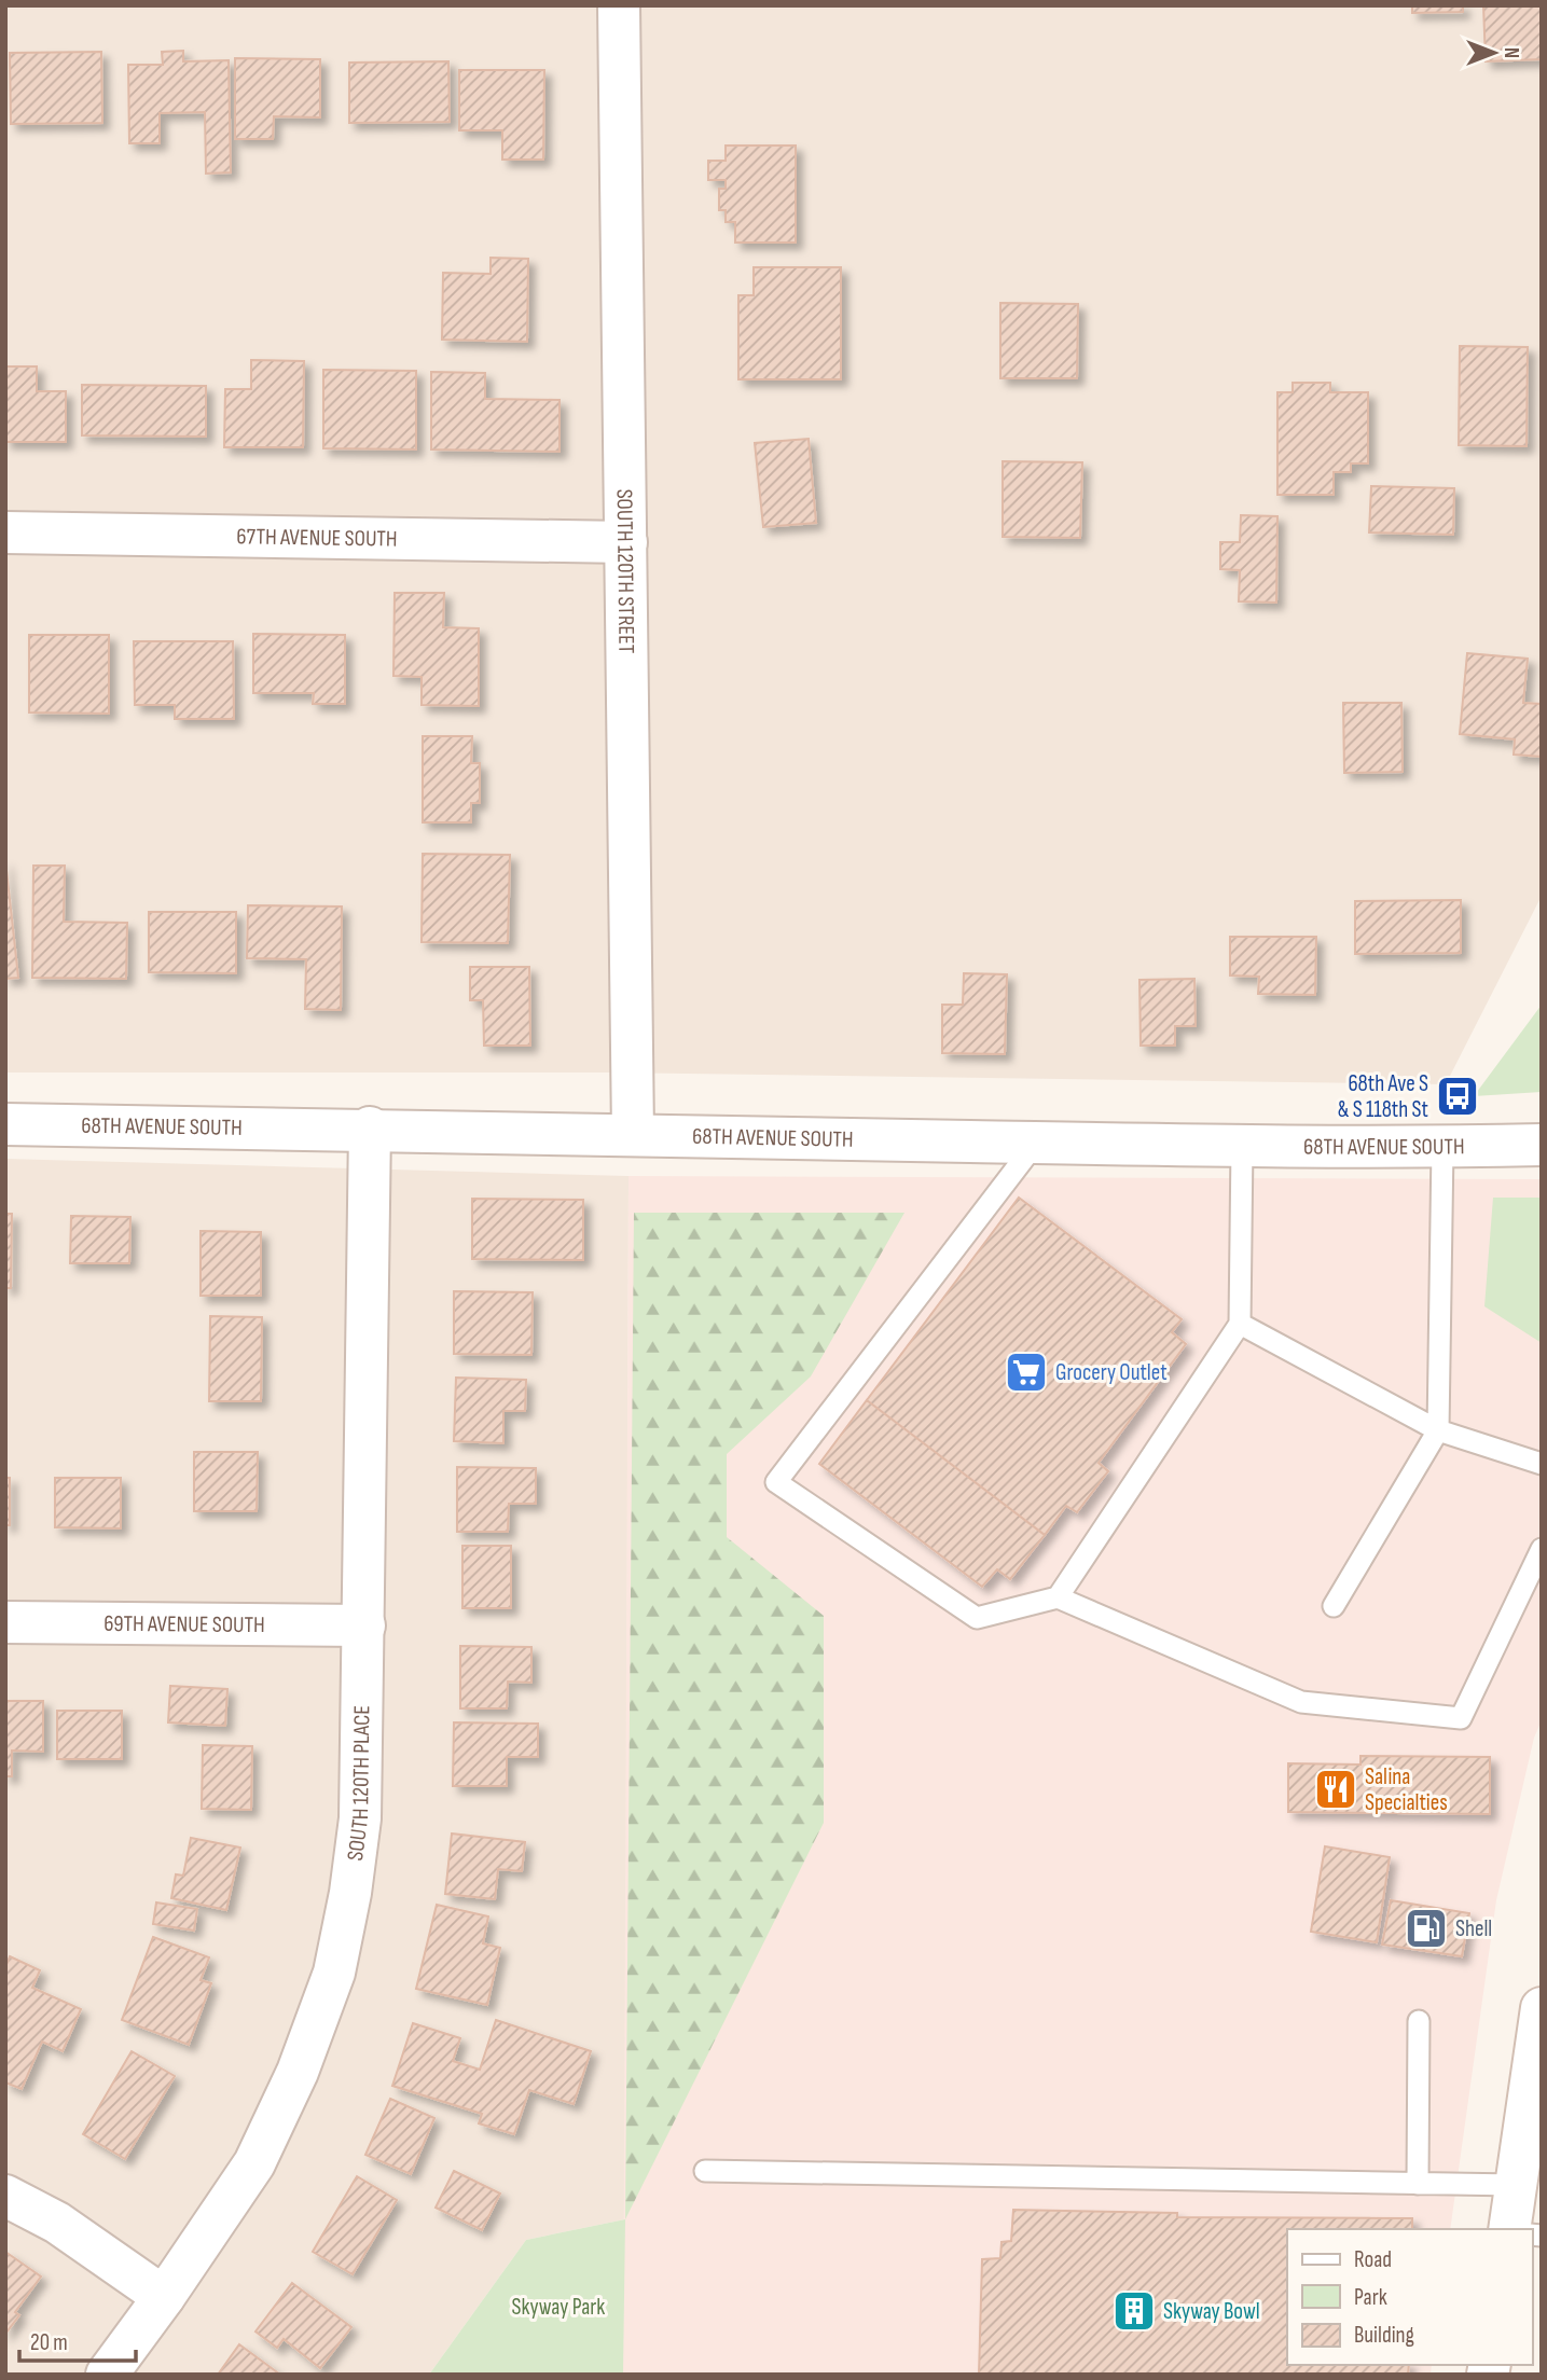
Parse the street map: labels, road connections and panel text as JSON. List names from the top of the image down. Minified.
{"streets":{"street":["67TH AVENUE SOUTH","SOUTH 120TH STREET","68TH AVENUE SOUTH","69TH AVENUE SOUTH","SOUTH 120TH PLACE"]},"crossings":[["67TH AVENUE SOUTH","SOUTH 120TH STREET"],["SOUTH 120TH STREET","68TH AVENUE SOUTH"],["68TH AVENUE SOUTH","SOUTH 120TH PLACE"],["69TH AVENUE SOUTH","SOUTH 120TH PLACE"]],"parks":["Skyway Park"],"places":{"bus stop":["68th Ave S & S 118th St"],"supermarket":["Grocery Outlet"],"restaurant":["Salina Specialties"],"fuel station":["Shell"],"building":["Skyway Bowl"]},"legend":["Road","Park","Building"],"scale_bar":"20 m","north":"right"}
